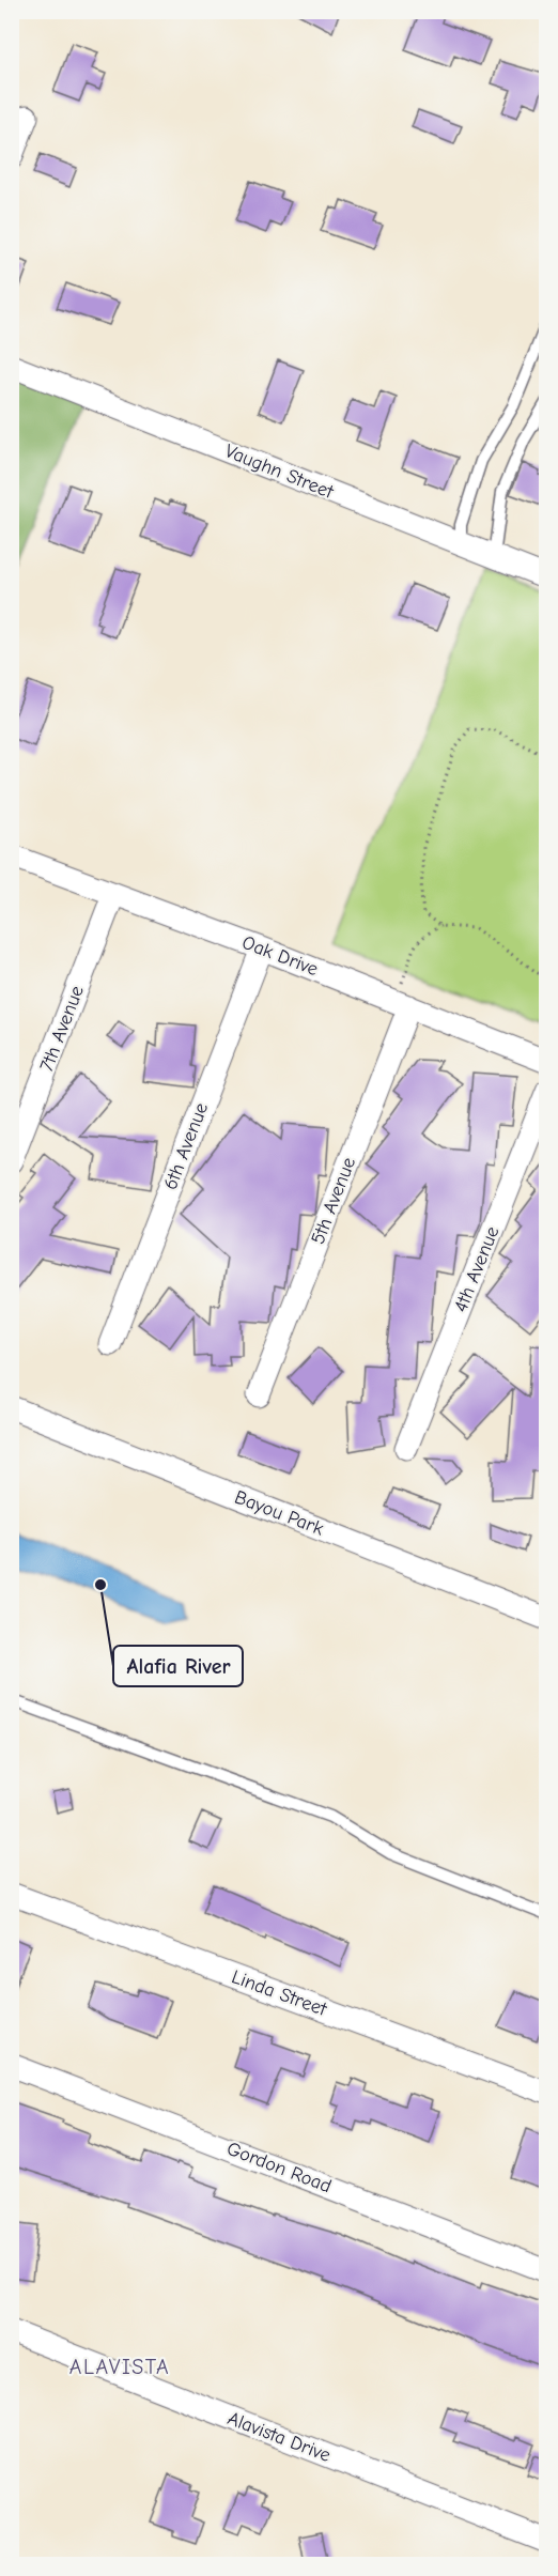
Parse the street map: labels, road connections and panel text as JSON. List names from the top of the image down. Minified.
{"streets":{"street":["Vaughn Street","Oak Drive","7th Avenue","6th Avenue","5th Avenue","4th Avenue","Bayou Park","Linda Street","Gordon Road","Alavista Drive"]},"crossings":[["Oak Drive","7th Avenue"],["Oak Drive","6th Avenue"],["Oak Drive","5th Avenue"]],"districts":["ALAVISTA"],"places":["Alafia River"]}
